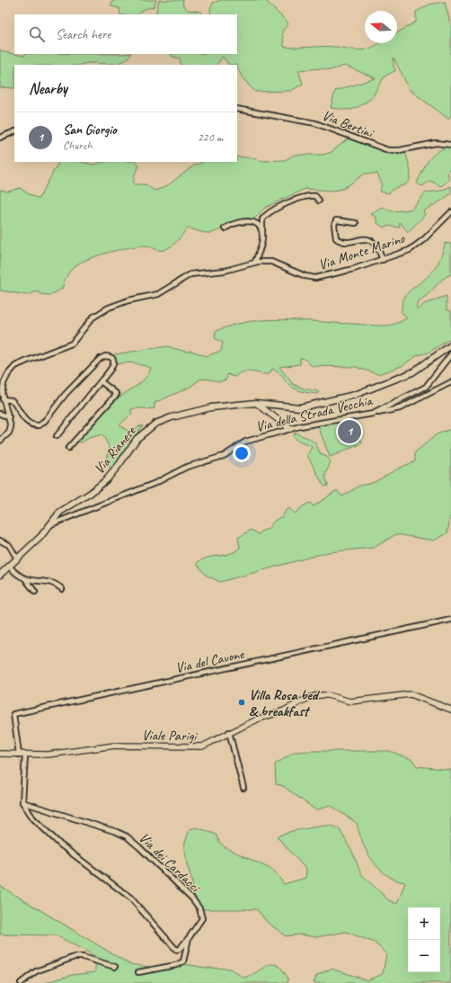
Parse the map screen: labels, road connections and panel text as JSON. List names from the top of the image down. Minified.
{"streets":{"main road":["Via Rianese"],"street":["Via Bertini","Via Monte Marino","Via della Strada Vecchia","Via del Cavone","Viale Parigi","Via dei Cardacci"]},"crossings":[["Via della Strada Vecchia","Via Rianese"],["Via del Cavone","Viale Parigi"]],"places":["Villa Rosa bed & breakfast"],"north":"left","page":{"search":"Search here","heading":"Nearby","list":[{"mark":"1","name":"San Giorgio","note":"Church","value":"220 m"}],"pins":"1","map_buttons":["+","−"]}}
